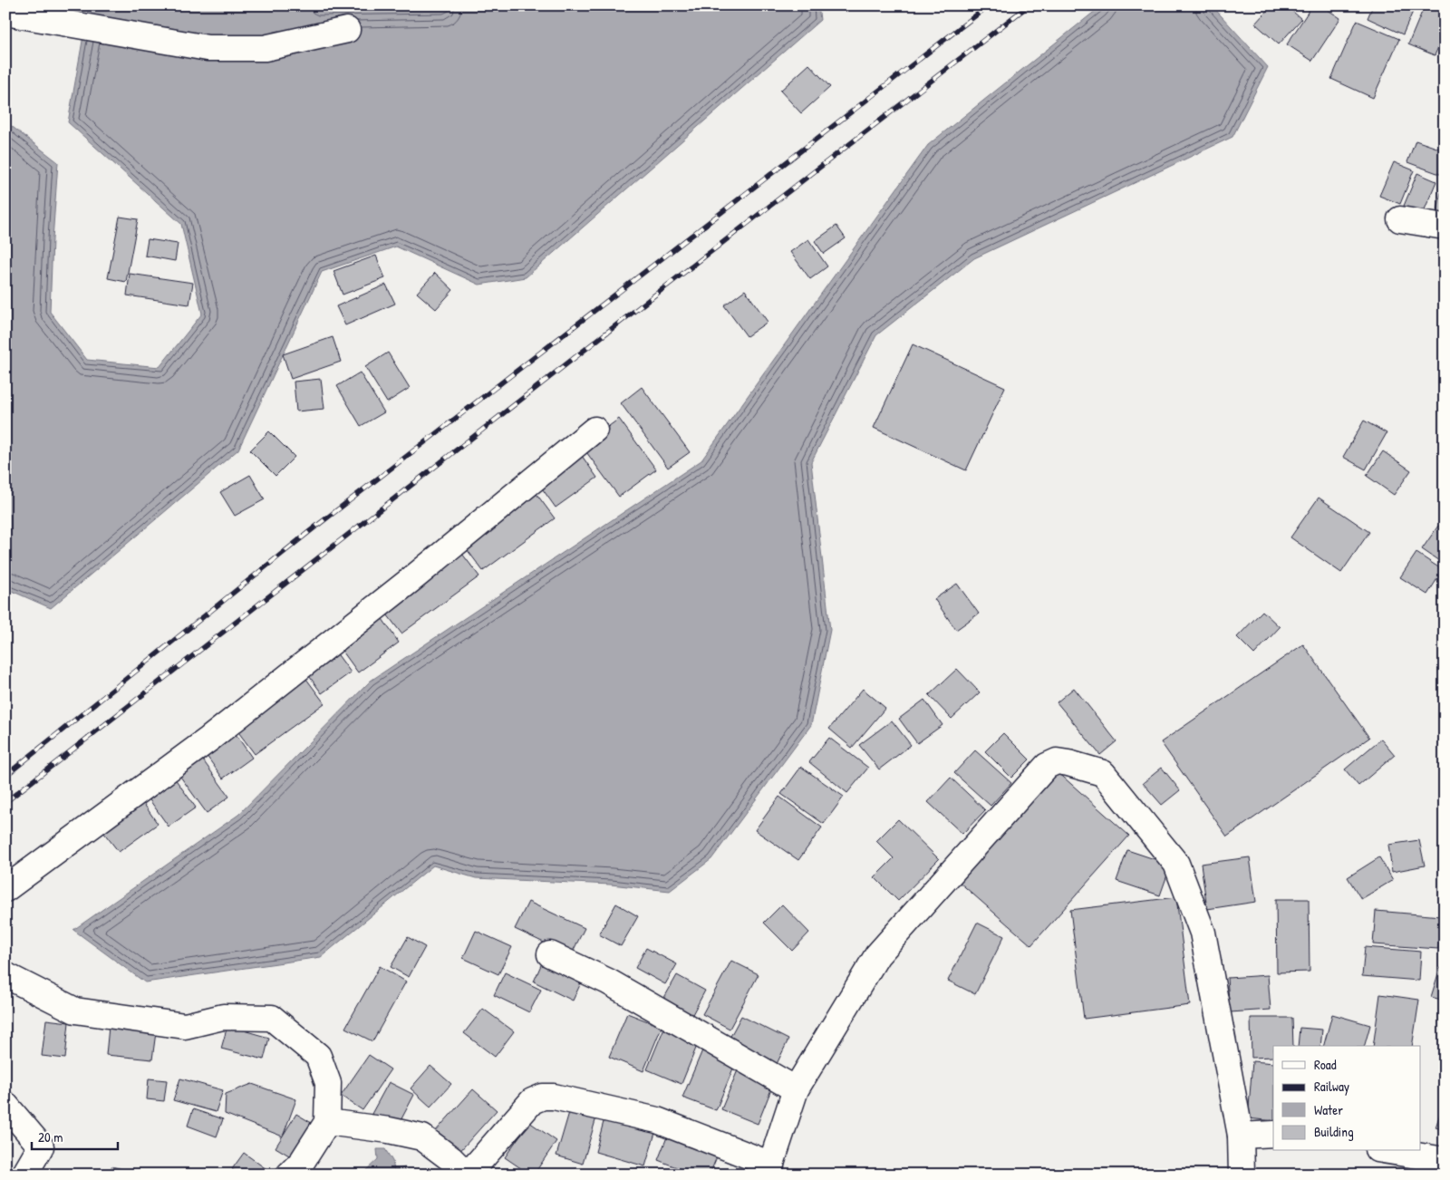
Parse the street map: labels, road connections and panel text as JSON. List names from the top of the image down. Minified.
{"legend":["Road","Railway","Water","Building"],"scale_bar":"20 m"}
